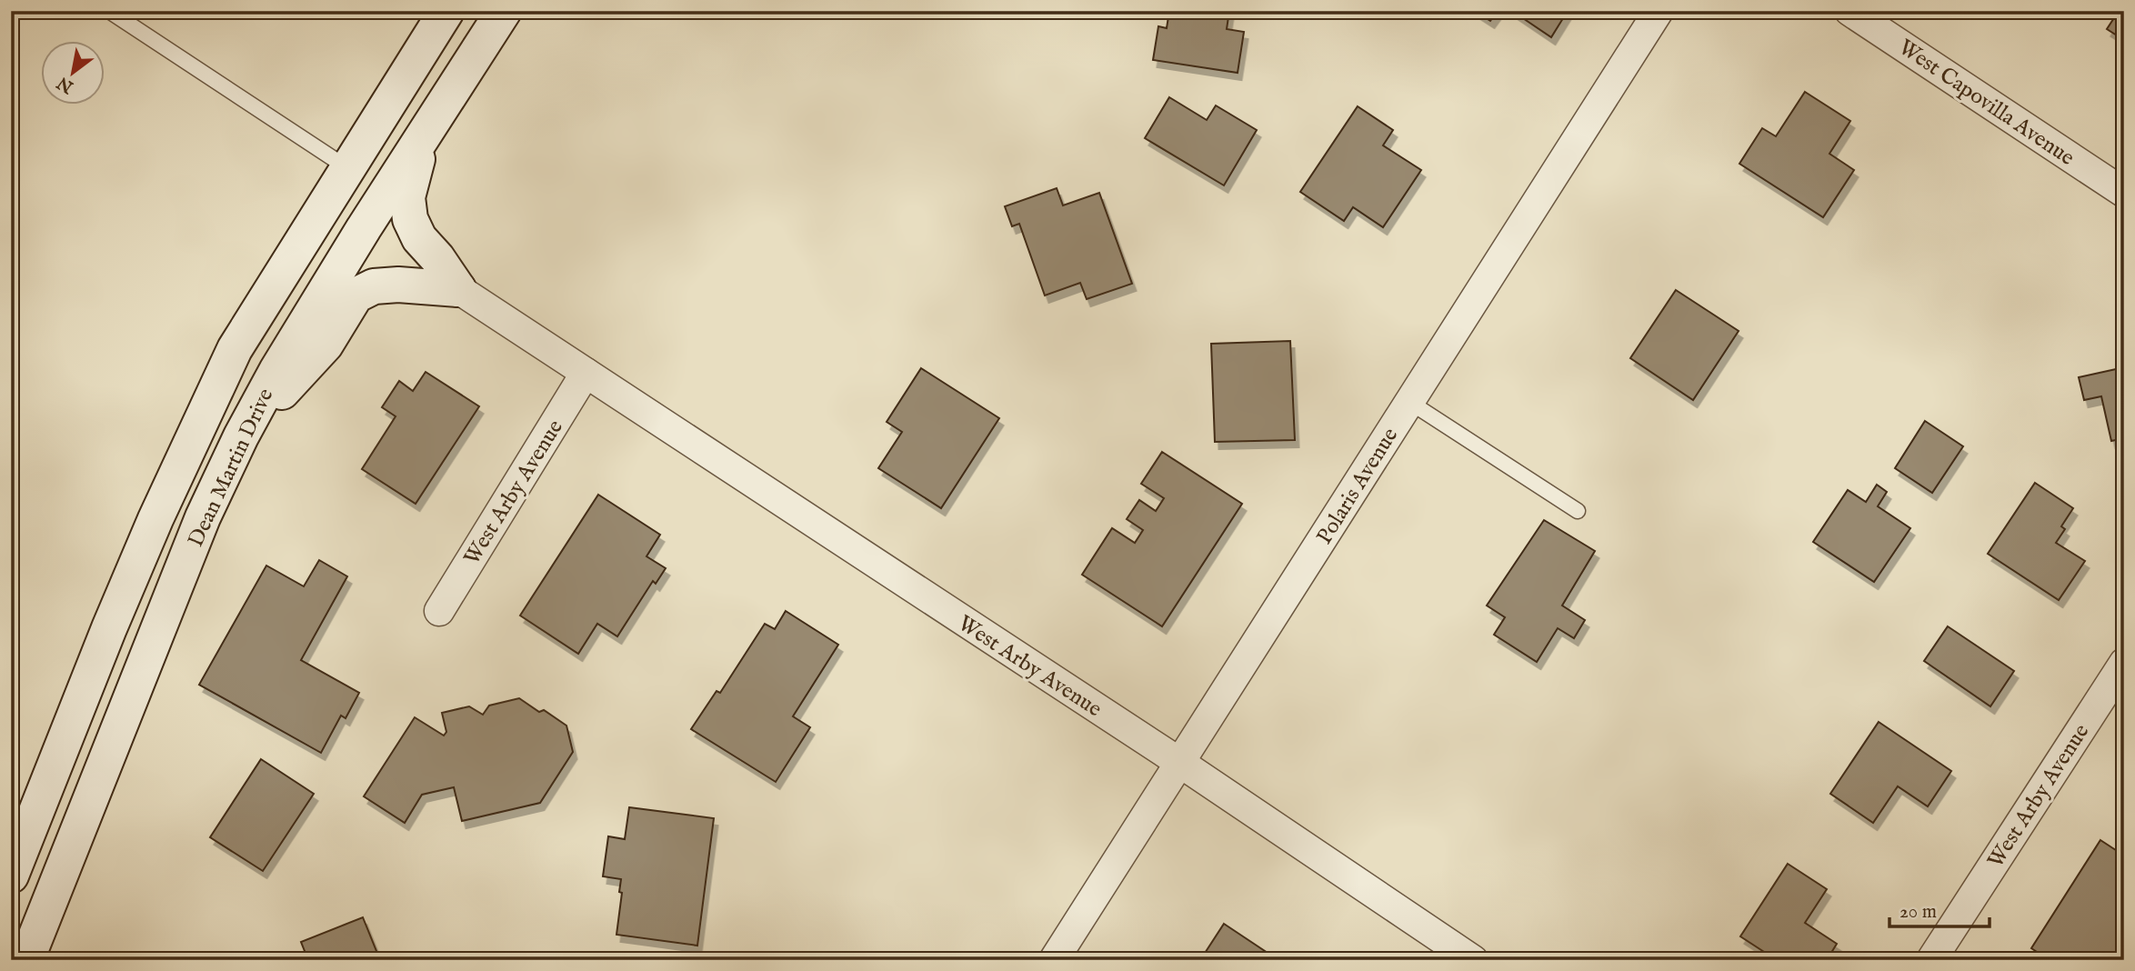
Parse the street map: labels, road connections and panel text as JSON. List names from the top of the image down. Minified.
{"streets":{"main road":["Dean Martin Drive"],"street":["West Capovilla Avenue","Polaris Avenue","West Arby Avenue"]},"crossings":[["Polaris Avenue","West Arby Avenue"]],"scale_bar":"20 m","north":"bottom left"}
